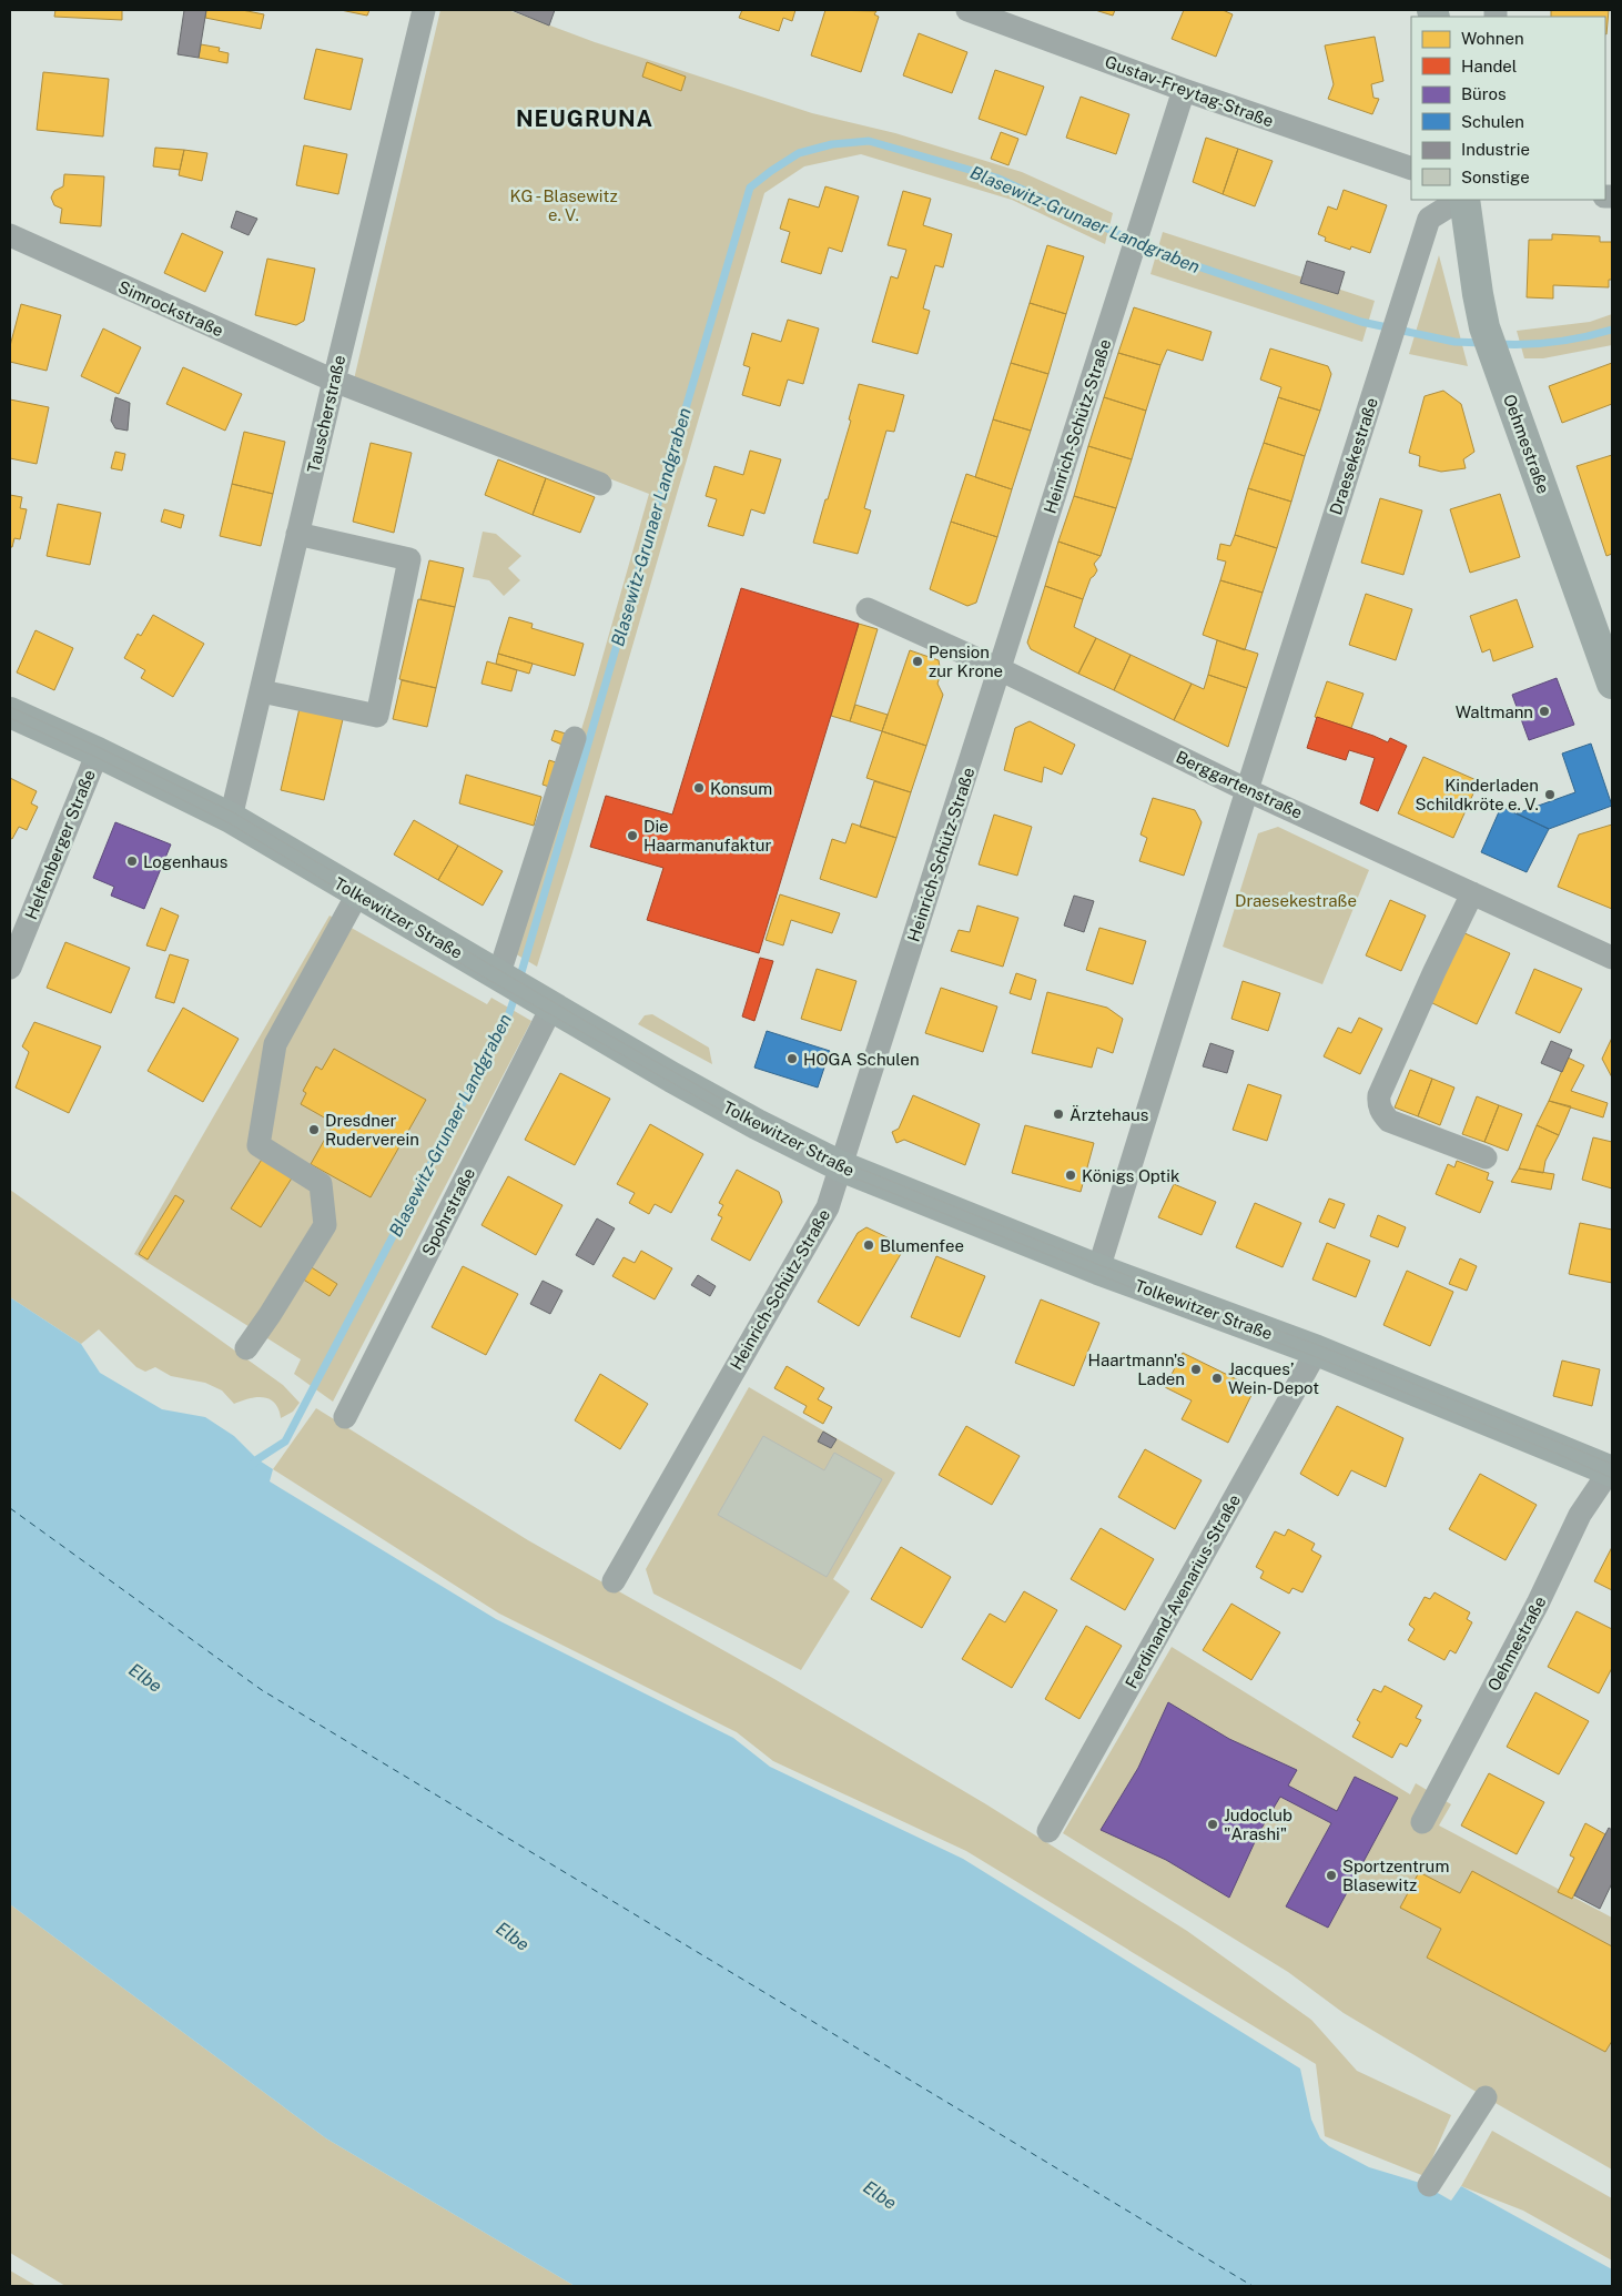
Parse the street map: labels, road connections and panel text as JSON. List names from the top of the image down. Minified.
{"streets":{"main road":["Oehmestraße","Tolkewitzer Straße"],"street":["Gustav-Freytag-Straße","Simrockstraße","Tauscherstraße","Heinrich-Schütz-Straße","Draesekestraße","Berggartenstraße","Helfenberger Straße","Spohrstraße","Ferdinand-Avenarius-Straße"]},"crossings":[["Gustav-Freytag-Straße","Heinrich-Schütz-Straße"],["Simrockstraße","Tauscherstraße"],["Tauscherstraße","Tolkewitzer Straße"],["Heinrich-Schütz-Straße","Berggartenstraße"],["Heinrich-Schütz-Straße","Tolkewitzer Straße"],["Oehmestraße","Tolkewitzer Straße"],["Draesekestraße","Berggartenstraße"],["Draesekestraße","Tolkewitzer Straße"],["Helfenberger Straße","Tolkewitzer Straße"],["Tolkewitzer Straße","Spohrstraße"],["Tolkewitzer Straße","Ferdinand-Avenarius-Straße"]],"districts":["NEUGRUNA"],"water":["Blasewitz‐Grunaer Landgraben","Elbe"],"parks":["KG - Blasewitz e. V.","Draesekestraße"],"places":["Pension zur Krone","Waltmann","Konsum","Kinderladen Schildkröte e. V.","Die Haarmanufaktur","Logenhaus","HOGA Schulen","Ärztehaus","Dresdner Ruderverein","Königs Optik","Blumenfee","Haartmann's Laden","Jacques’ Wein-Depot","Judoclub \"Arashi\"","Sportzentrum Blasewitz"],"legend":["Wohnen","Handel","Büros","Schulen","Industrie","Sonstige"]}
